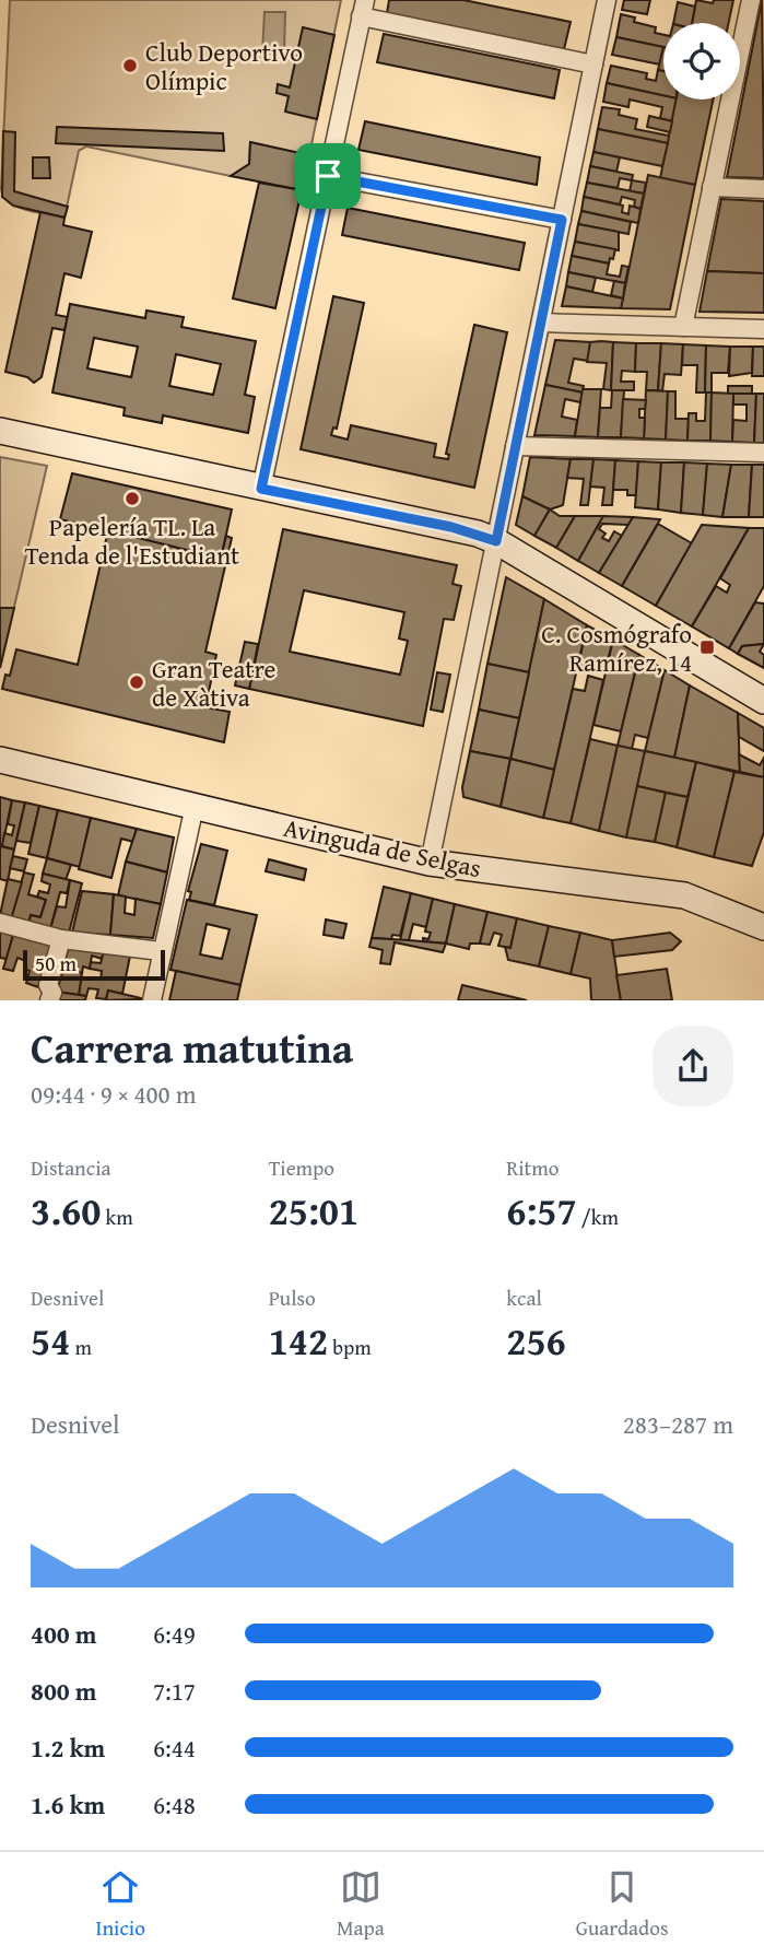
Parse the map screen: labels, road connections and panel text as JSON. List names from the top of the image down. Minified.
{"streets":{"street":["Avinguda de Selgas"]},"places":{"other":["Club Deportivo Olímpic","Papelería TL. La Tenda de l'Estudiant","Gran Teatre de Xàtiva"],"transit":["C. Cosmógrafo Ramírez, 14"]},"scale_bar":"50 m","page":{"scale":"50 m","heading":["Carrera matutina","09:44 · 9 × 400 m"],"stats":[["Distancia","3.60 km"],["Tiempo","25:01"],["Ritmo","6:57 /km"],["Desnivel","54 m"],["Pulso","142 bpm"],["kcal","256"]],"chart":["Desnivel","283–287 m"],"list":[{"name":"400 m","note":"6:49"},{"name":"800 m","note":"7:17"},{"name":"1.2 km","note":"6:44"},{"name":"1.6 km","note":"6:48"}],"tabs":["Inicio","Mapa","Guardados"]}}
